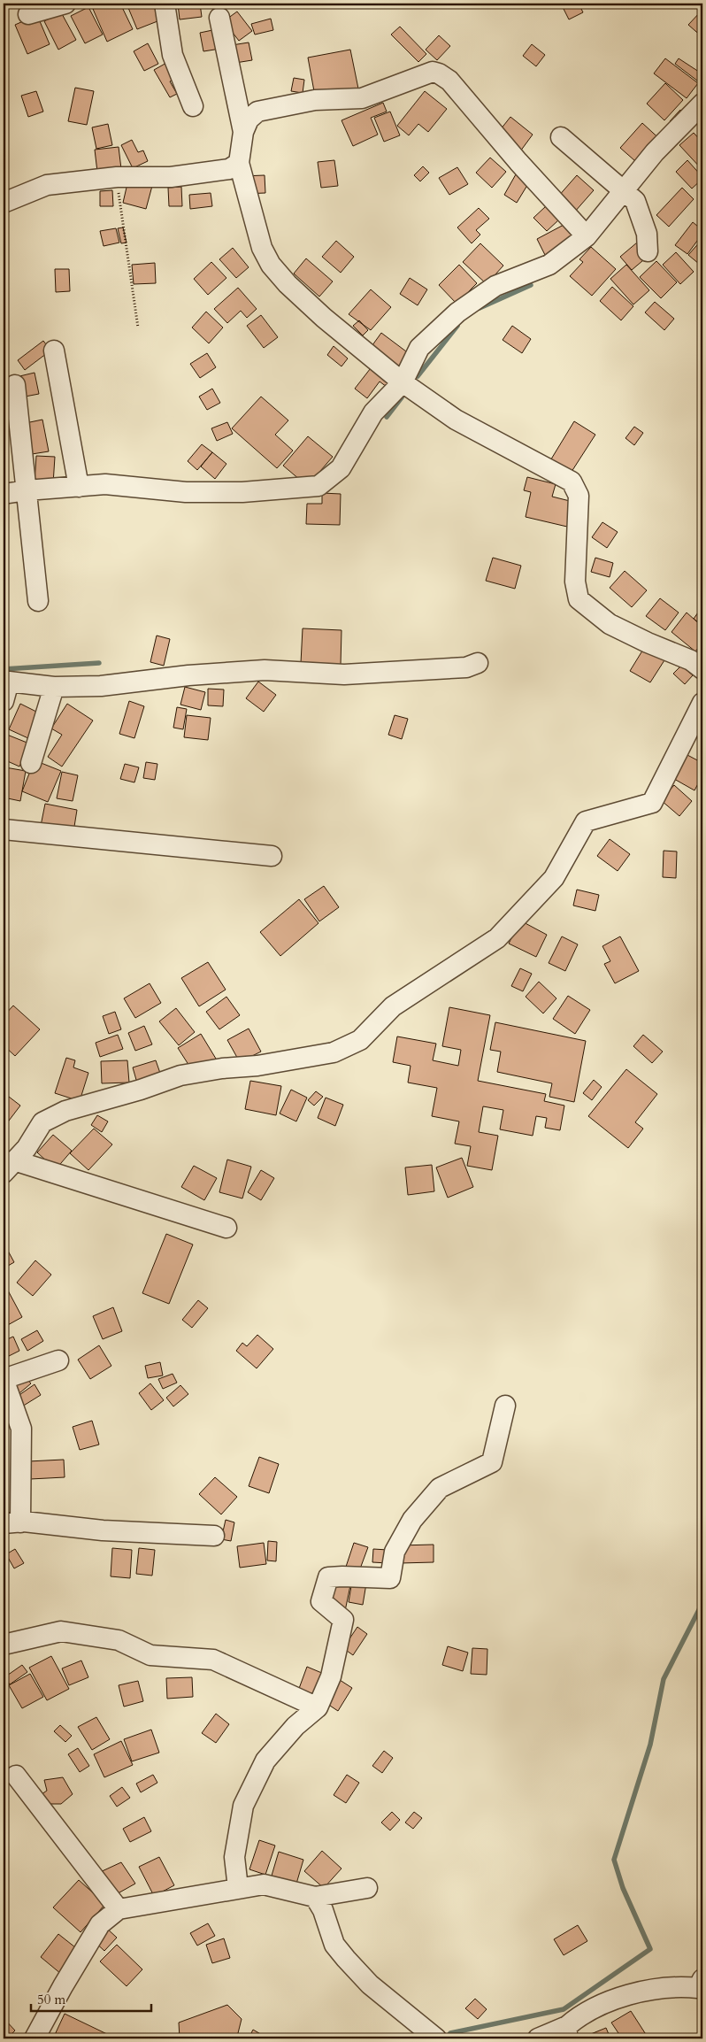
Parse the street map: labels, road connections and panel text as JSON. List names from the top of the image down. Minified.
{"scale_bar":"50 m"}
